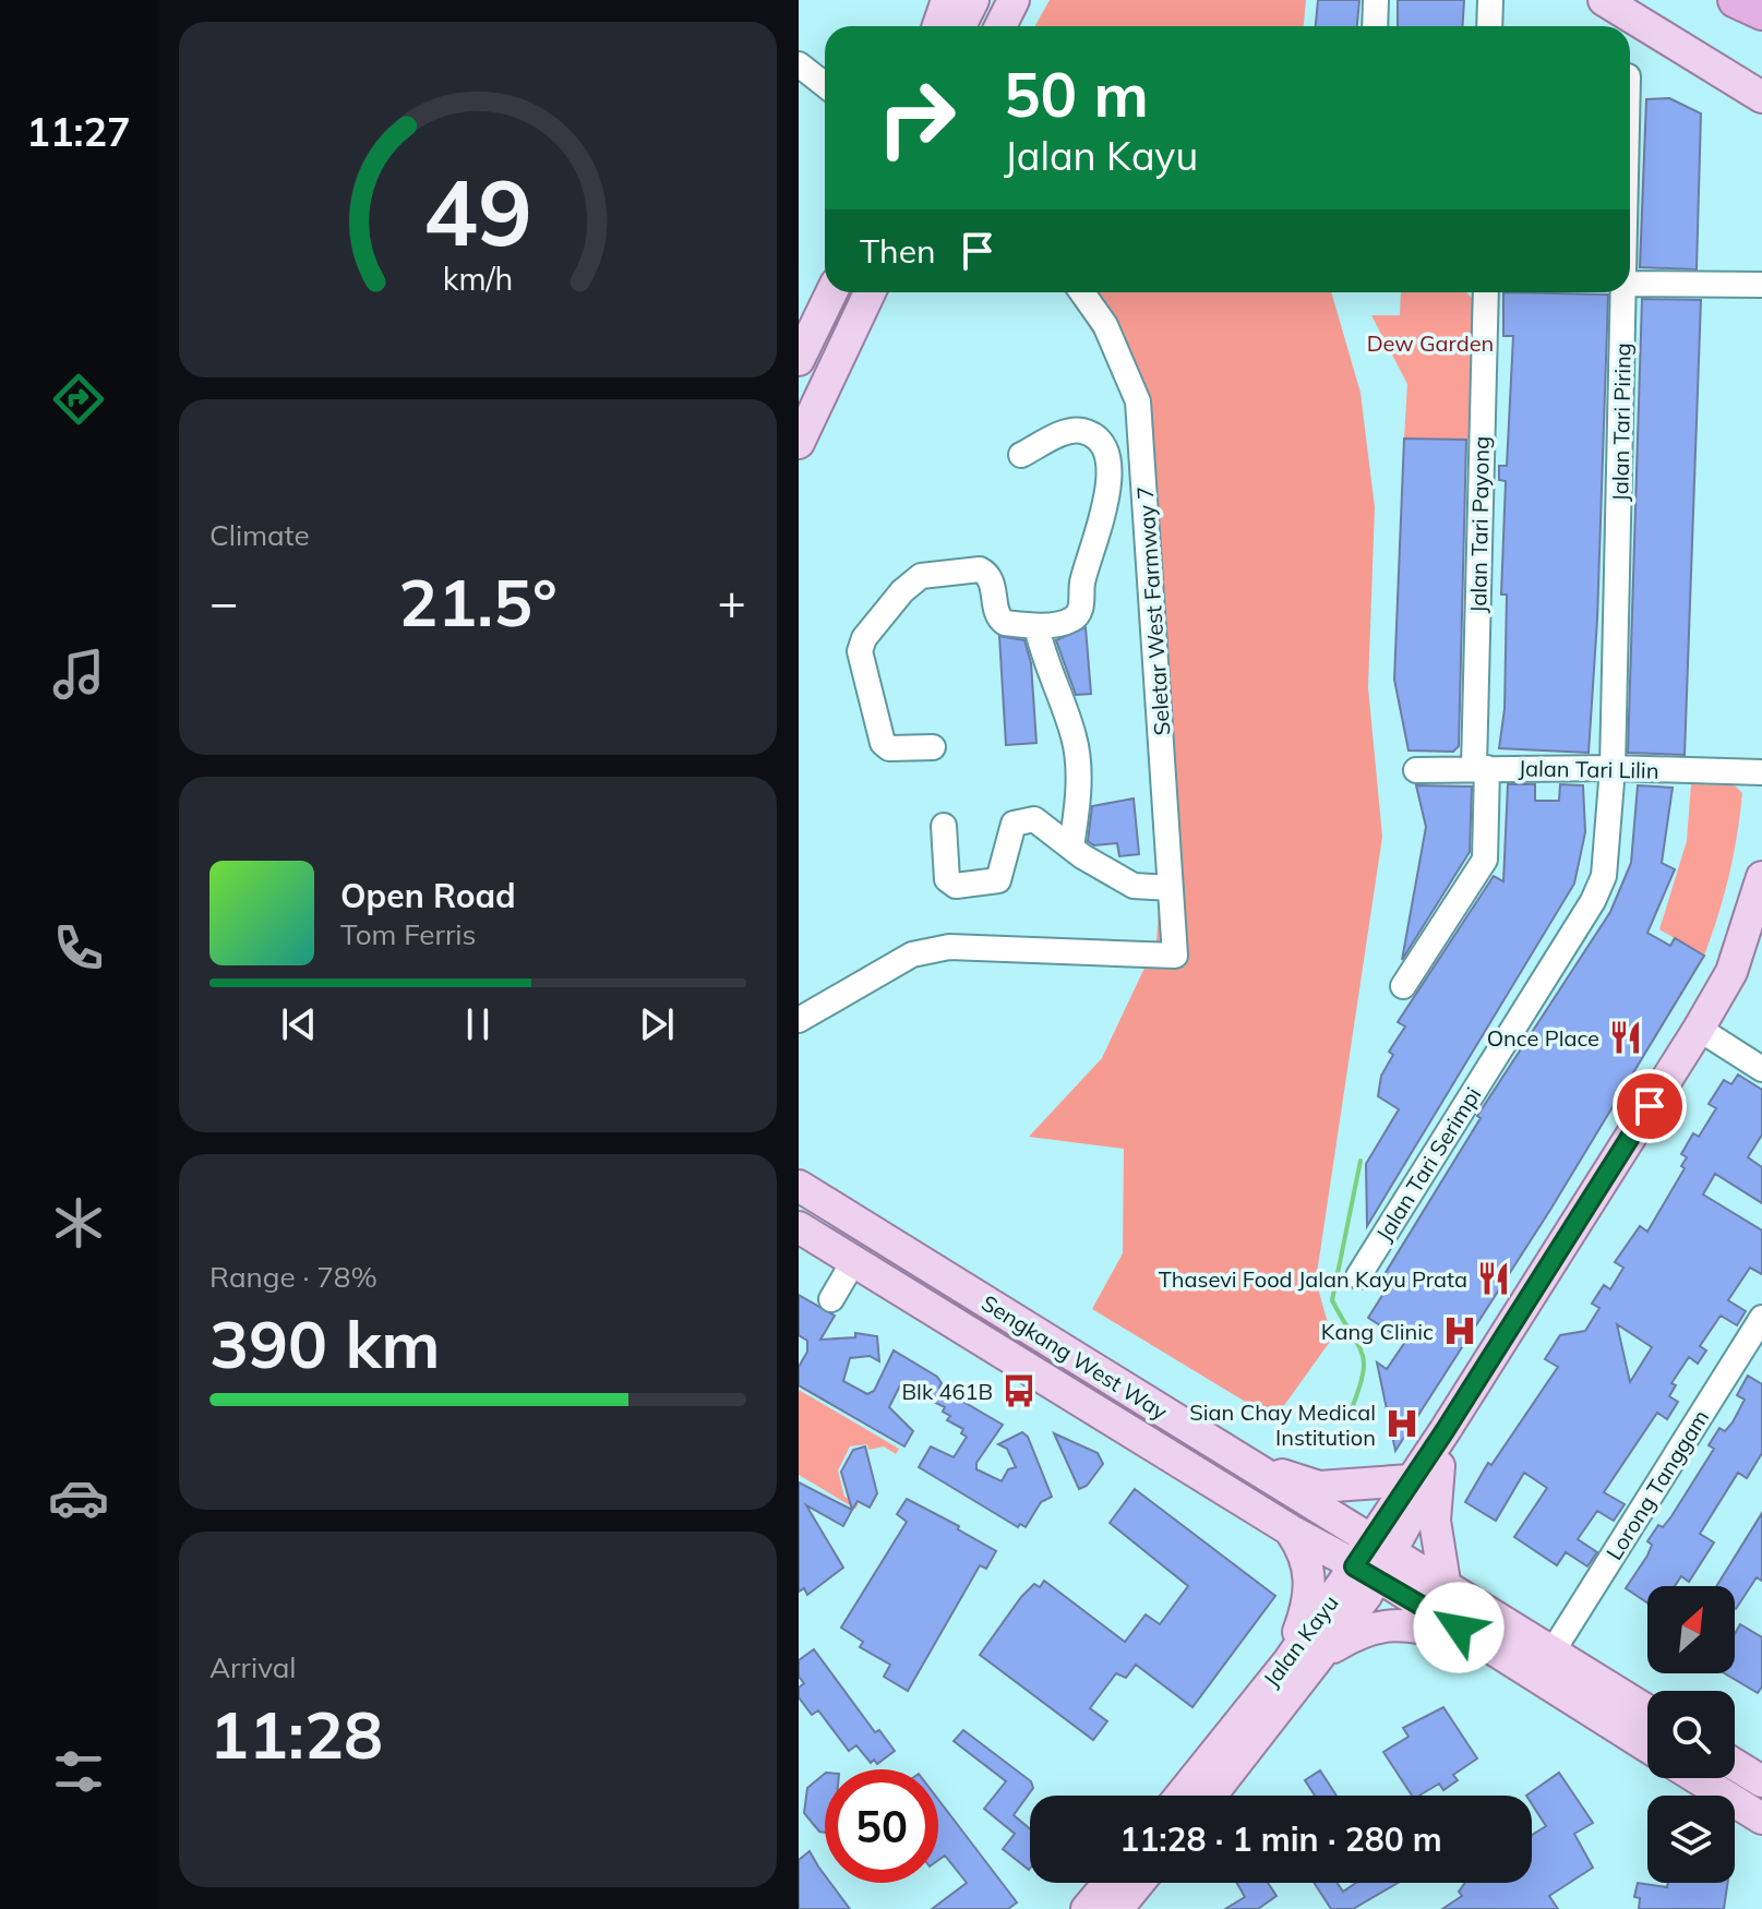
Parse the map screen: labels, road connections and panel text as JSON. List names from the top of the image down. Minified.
{"streets":{"main road":["Sengkang West Way","Jalan Kayu"],"street":["Jalan Tari Piring","Jalan Tari Payong","Seletar West Farmway 7","Jalan Tari Lilin","Jalan Tari Serimpi","Lorong Tanggam"]},"crossings":[["Jalan Tari Piring","Jalan Tari Lilin"],["Jalan Tari Piring","Jalan Tari Serimpi"],["Jalan Tari Payong","Jalan Tari Lilin"],["Jalan Tari Lilin","Jalan Tari Serimpi"],["Sengkang West Way","Lorong Tanggam"],["Sengkang West Way","Jalan Kayu"]],"parks":["Dew Garden"],"places":{"restaurant":["Once Place","Thasevi Food Jalan Kayu Prata"],"hospital":["Kang Clinic","Sian Chay Medical Institution"],"bus stop":["Blk 461B"]},"north":"top right","page":{"tabs":"11:27","turn":["50 m","Jalan Kayu"],"then":"Then","tile":["Climate",["Range · 78%","390 km"],["Arrival","11:28"]],"heat":["−","21.5°","+"],"song":["Open Road","Tom Ferris"],"limit":"50","trip":"11:28 · 1 min · 280 m","gauge":["49","km/h"]}}
